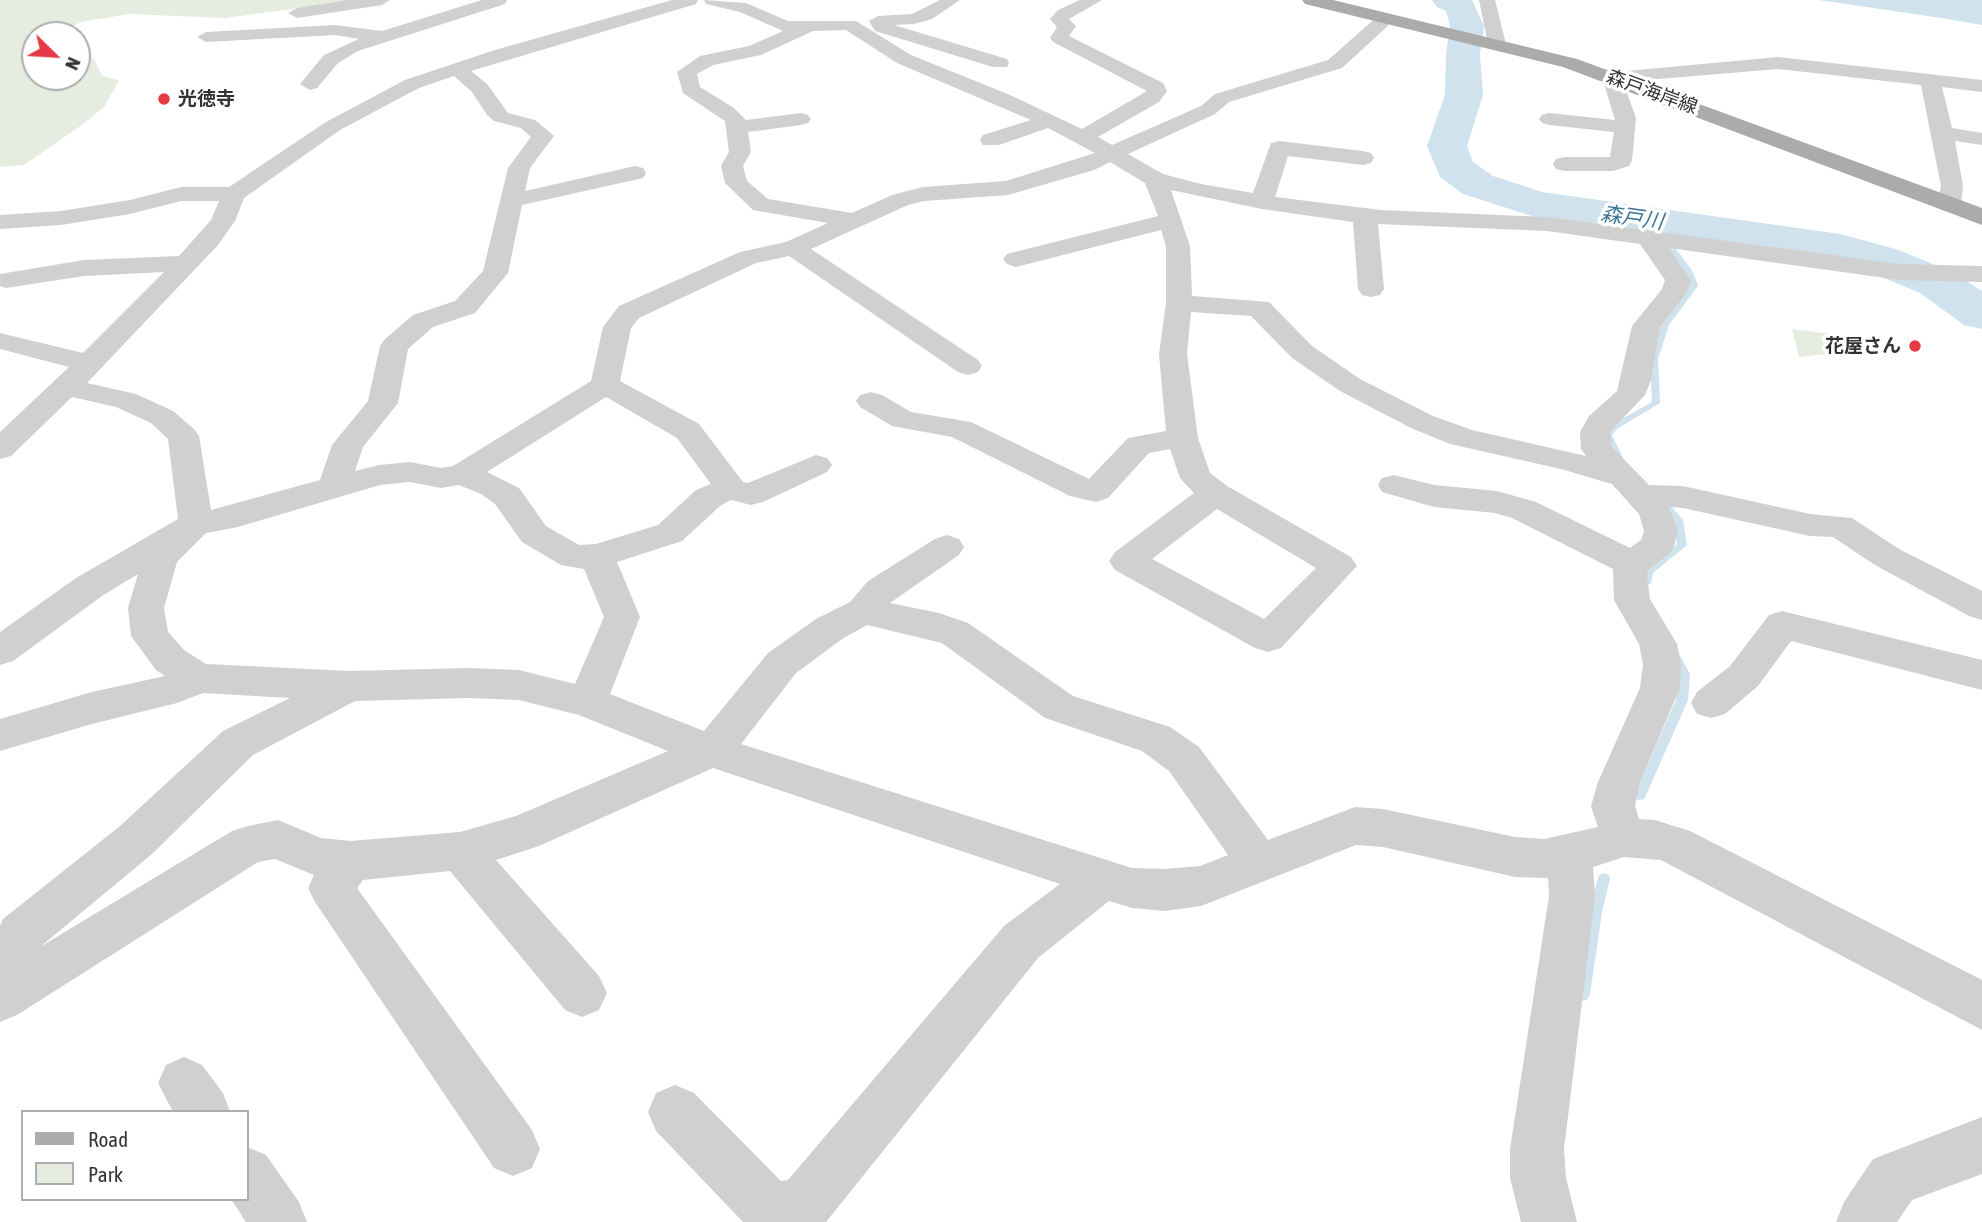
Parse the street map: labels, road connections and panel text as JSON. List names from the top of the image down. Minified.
{"streets":{"main road":["森戸海岸線"]},"water":["森戸川"],"places":["光徳寺","花屋さん"],"legend":["Road","Park"],"north":"bottom right"}
